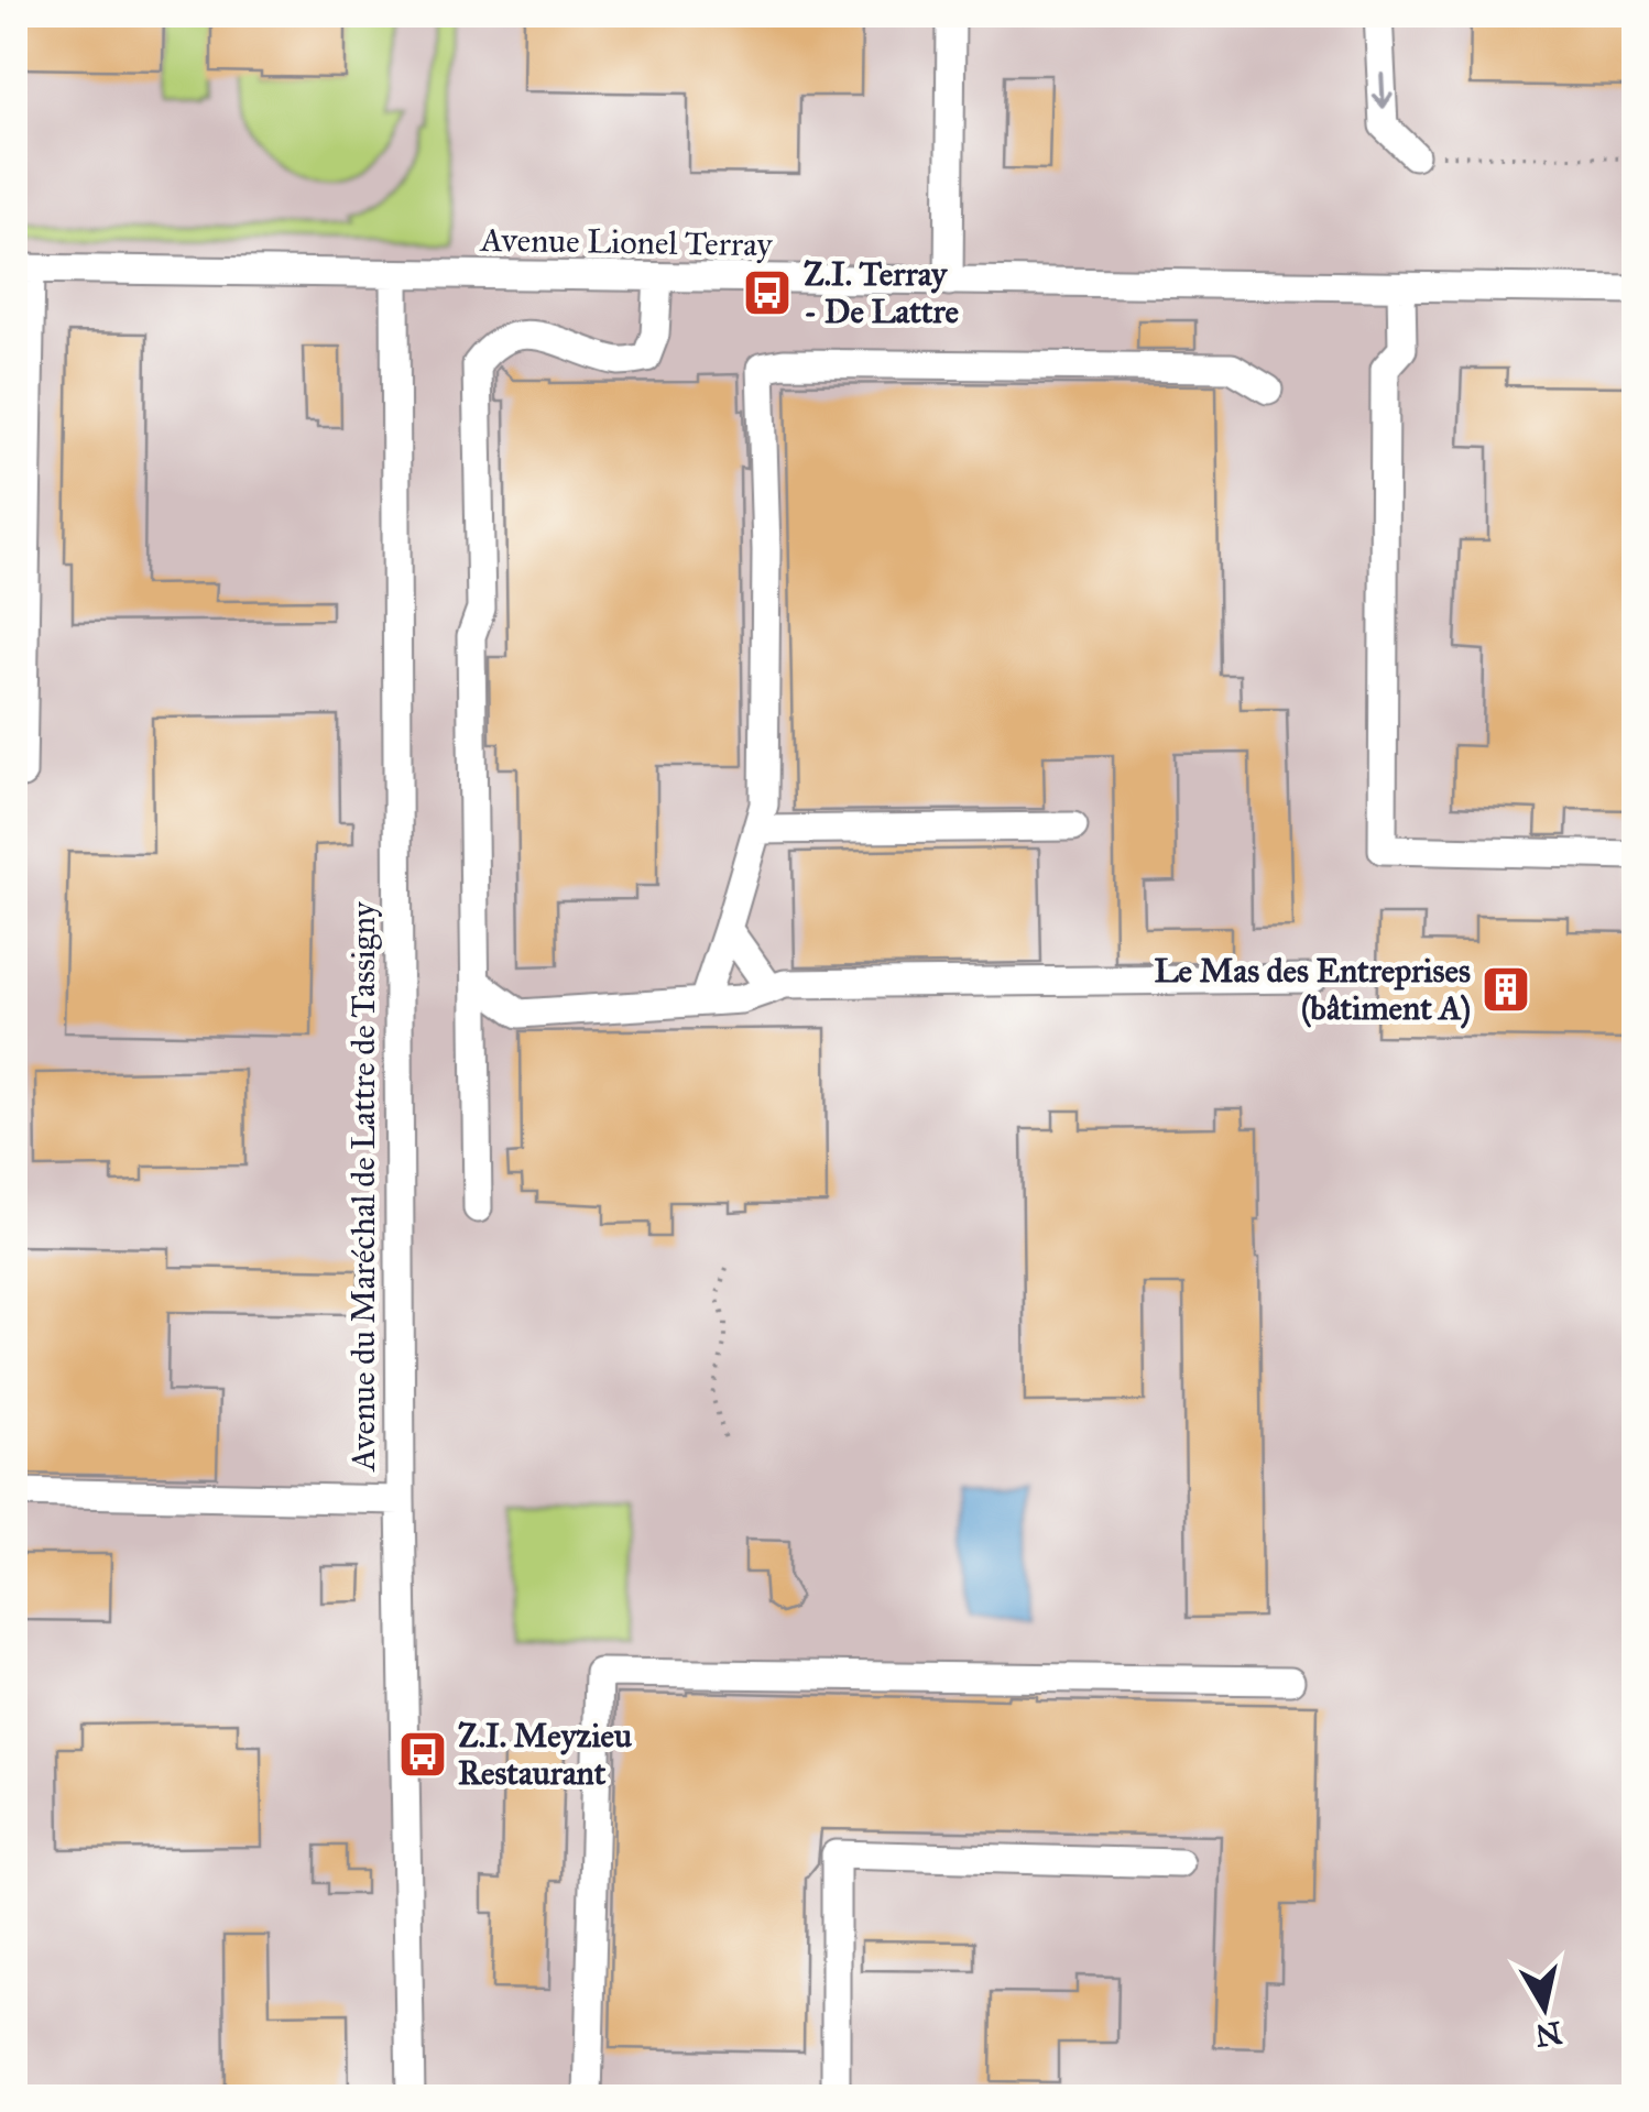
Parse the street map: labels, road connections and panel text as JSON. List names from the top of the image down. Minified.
{"streets":{"street":["Avenue Lionel Terray","Avenue du Maréchal de Lattre de Tassigny"]},"crossings":[["Avenue Lionel Terray","Avenue du Maréchal de Lattre de Tassigny"]],"places":{"bus stop":["Z.I. Terray - De Lattre","Z.I. Meyzieu Restaurant"],"building":["Le Mas des Entreprises (bâtiment A)"]},"north":"bottom"}
